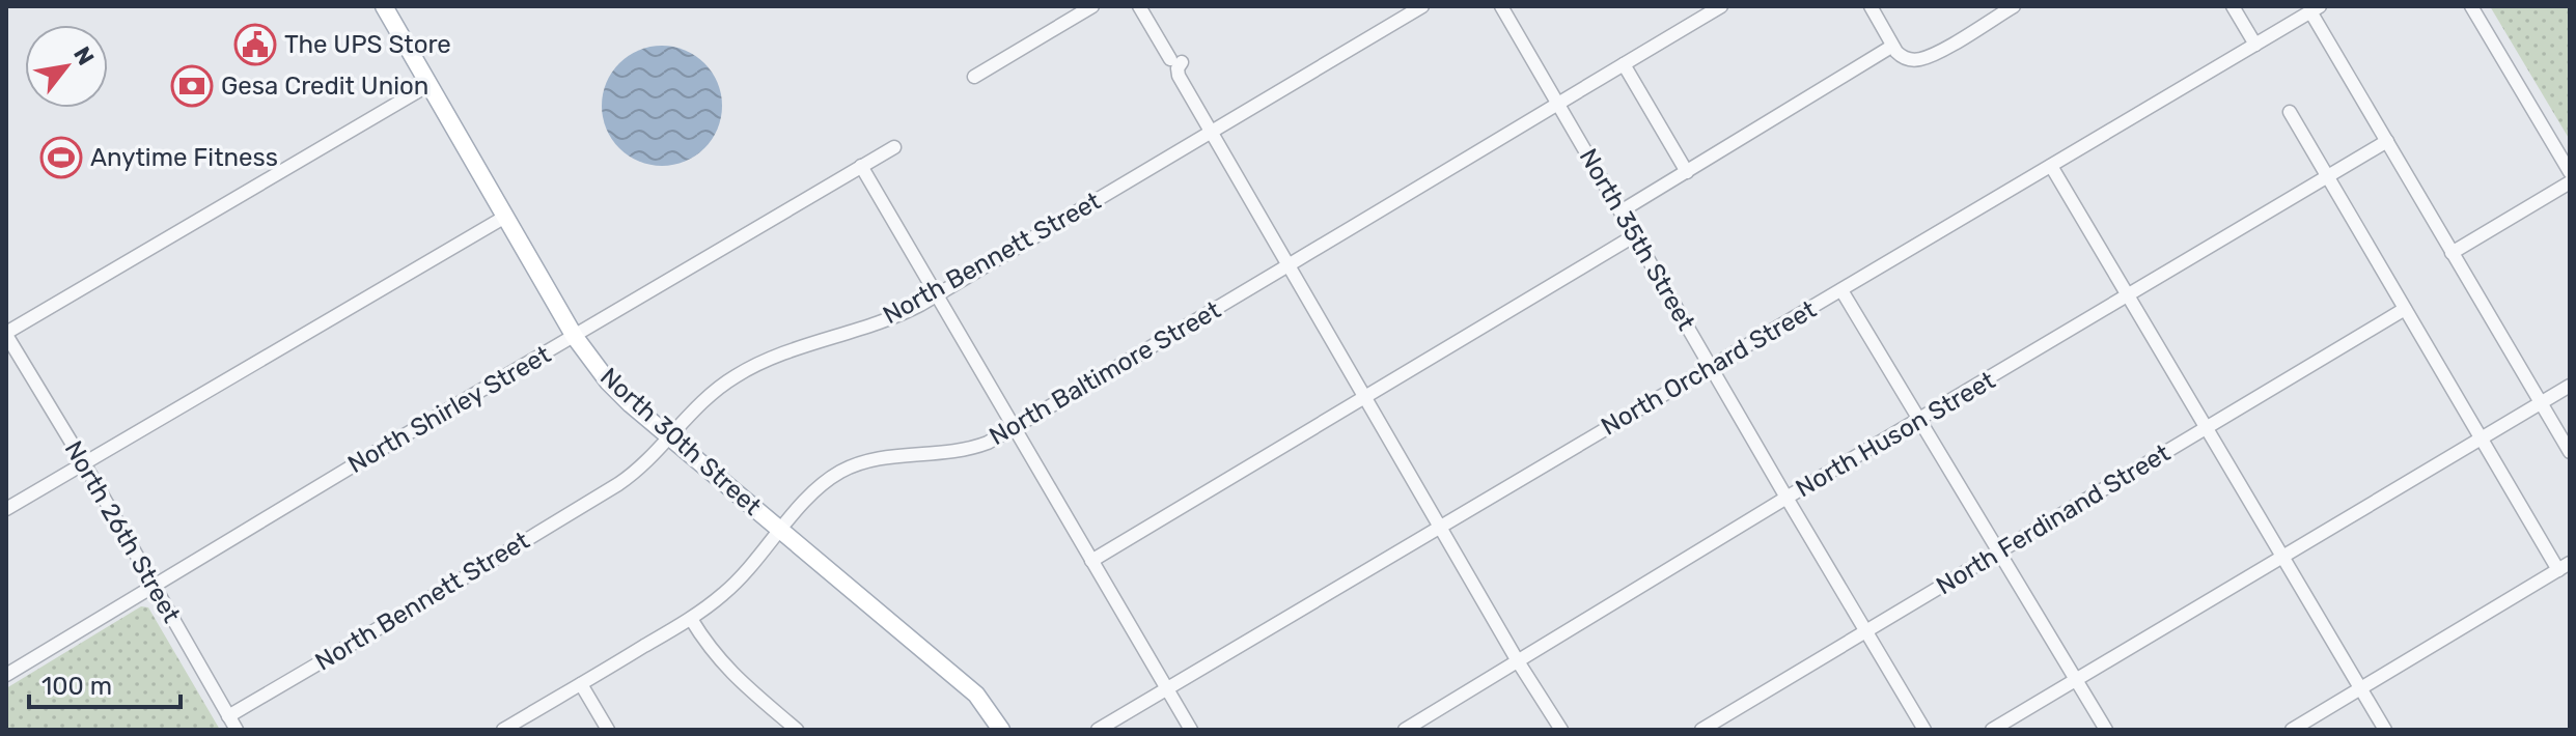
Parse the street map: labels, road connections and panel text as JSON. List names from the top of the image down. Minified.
{"streets":{"main road":["North 30th Street"],"street":["North 35th Street","North Bennett Street","North Orchard Street","North Baltimore Street","North Shirley Street","North Huson Street","North Ferdinand Street","North 26th Street"]},"crossings":[["North 35th Street","North Orchard Street"],["North 35th Street","North Baltimore Street"],["North 35th Street","North Huson Street"],["North 35th Street","North Ferdinand Street"],["North Bennett Street","North 30th Street"],["North Bennett Street","North 26th Street"],["North Baltimore Street","North 30th Street"],["North Shirley Street","North 30th Street"],["North Shirley Street","North 26th Street"]],"places":{"public building":["The UPS Store"],"bank":["Gesa Credit Union"],"sports":["Anytime Fitness"]},"scale_bar":"100 m","north":"top right"}
